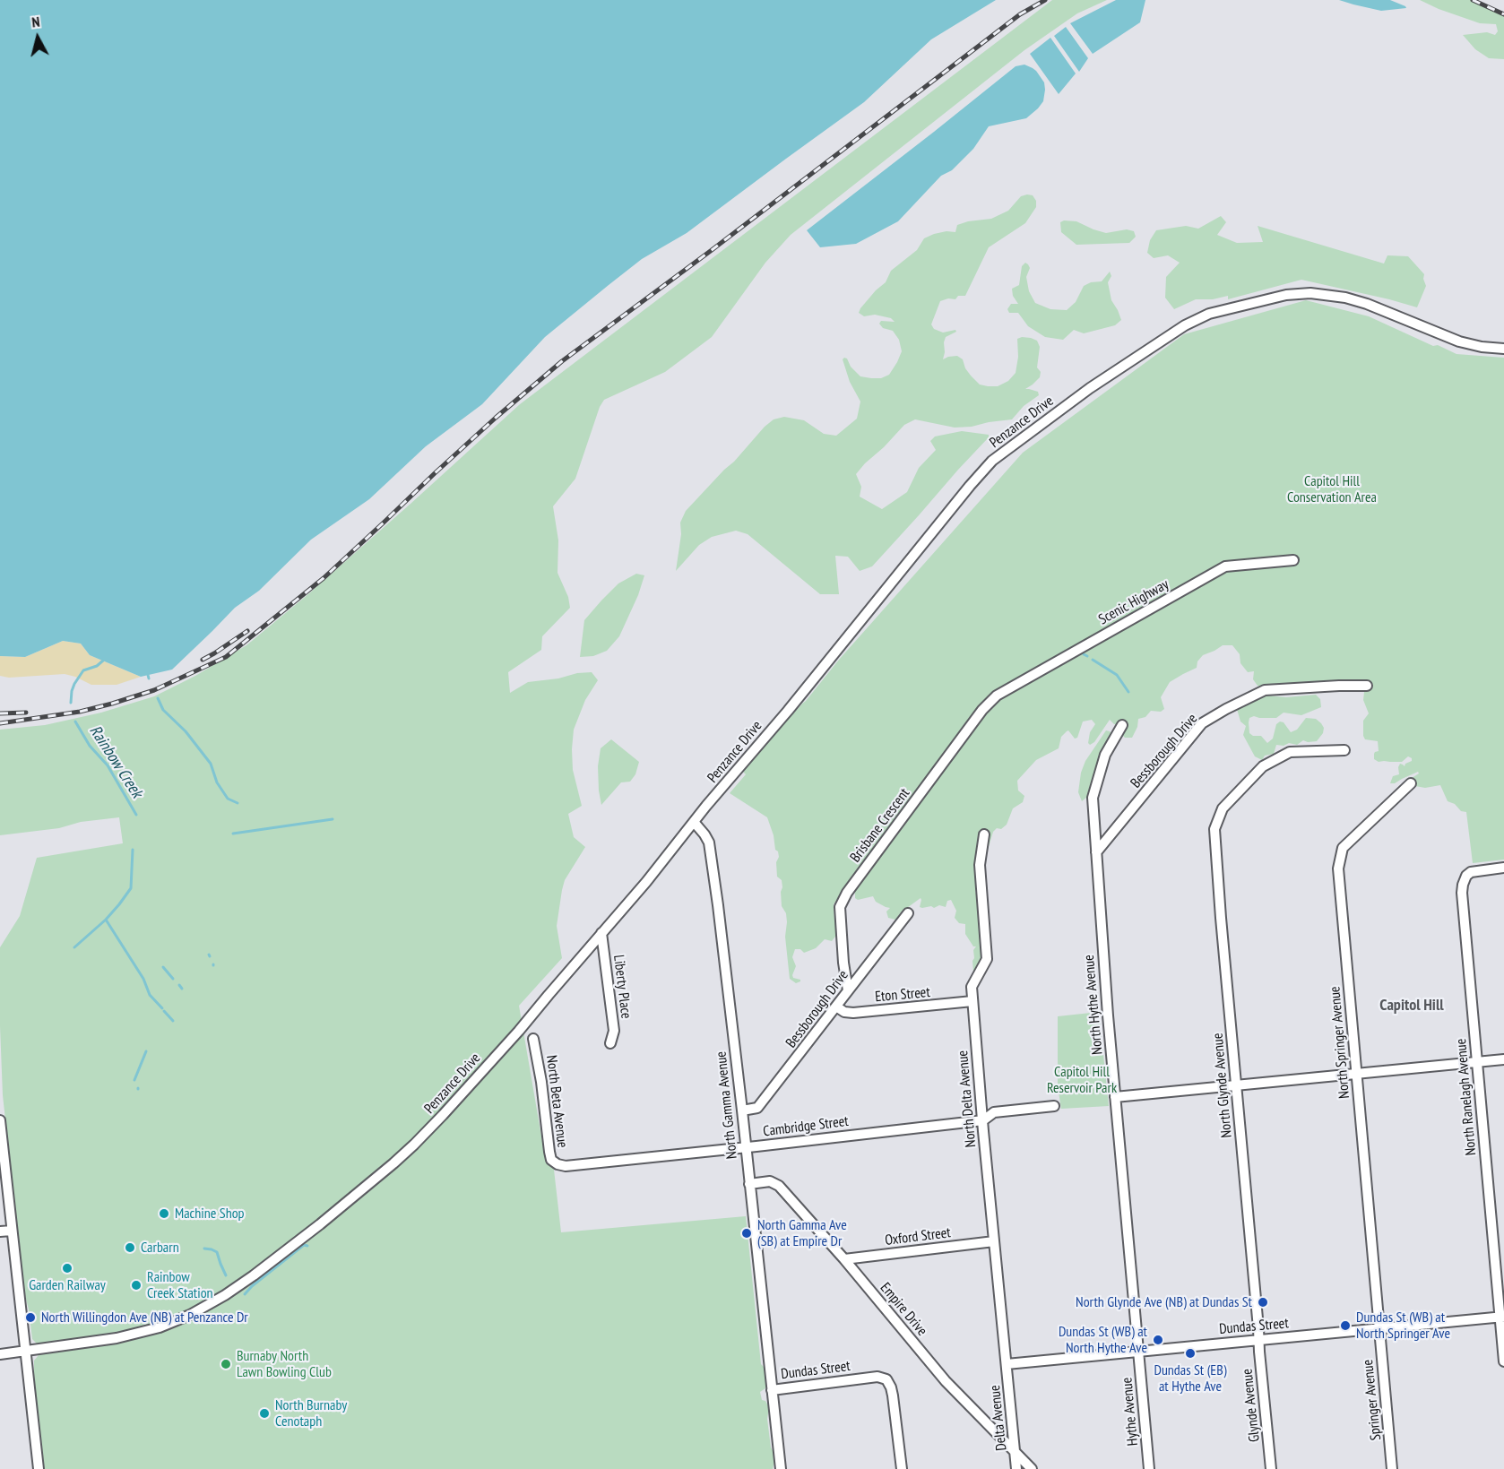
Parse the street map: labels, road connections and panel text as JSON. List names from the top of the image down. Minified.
{"streets":{"street":["Penzance Drive","Scenic Highway","Bessborough Drive","Brisbane Crescent","Liberty Place","Eton Street","North Hythe Avenue","North Springer Avenue","North Glynde Avenue","North Ranelagh Avenue","North Delta Avenue","North Beta Avenue","North Gamma Avenue","Cambridge Street","Oxford Street","Empire Drive","Dundas Street","Springer Avenue","Glynde Avenue","Hythe Avenue","Delta Avenue"]},"crossings":[["Penzance Drive","Liberty Place"],["Penzance Drive","North Gamma Avenue"],["Scenic Highway","Brisbane Crescent"],["Bessborough Drive","Brisbane Crescent"],["Bessborough Drive","Eton Street"],["Bessborough Drive","North Hythe Avenue"],["Bessborough Drive","North Gamma Avenue"],["Eton Street","North Delta Avenue"],["North Hythe Avenue","Dundas Street"],["North Hythe Avenue","Hythe Avenue"],["North Springer Avenue","Dundas Street"],["North Springer Avenue","Springer Avenue"],["North Glynde Avenue","Dundas Street"],["North Glynde Avenue","Glynde Avenue"],["North Ranelagh Avenue","Dundas Street"],["North Delta Avenue","Cambridge Street"],["North Delta Avenue","Oxford Street"],["North Delta Avenue","Dundas Street"],["North Delta Avenue","Delta Avenue"],["North Beta Avenue","Cambridge Street"],["North Gamma Avenue","Cambridge Street"],["North Gamma Avenue","Empire Drive"],["North Gamma Avenue","Dundas Street"],["Oxford Street","Empire Drive"],["Empire Drive","Delta Avenue"],["Dundas Street","Springer Avenue"],["Dundas Street","Glynde Avenue"],["Dundas Street","Hythe Avenue"],["Dundas Street","Delta Avenue"]],"districts":["Capitol Hill"],"water":["Rainbow Creek"],"parks":["Capitol Hill Conservation Area","Capitol Hill Reservoir Park"],"places":["Machine Shop","North Gamma Ave (SB) at Empire Dr","Carbarn","Garden Railway","Rainbow Creek Station","North Glynde Ave (NB) at Dundas St","North Willingdon Ave (NB) at Penzance Dr","Dundas St (WB) at North Springer Ave","Dundas St (WB) at North Hythe Ave","Dundas St (EB) at Hythe Ave","Burnaby North Lawn Bowling Club","North Burnaby Cenotaph"],"north":"top"}
